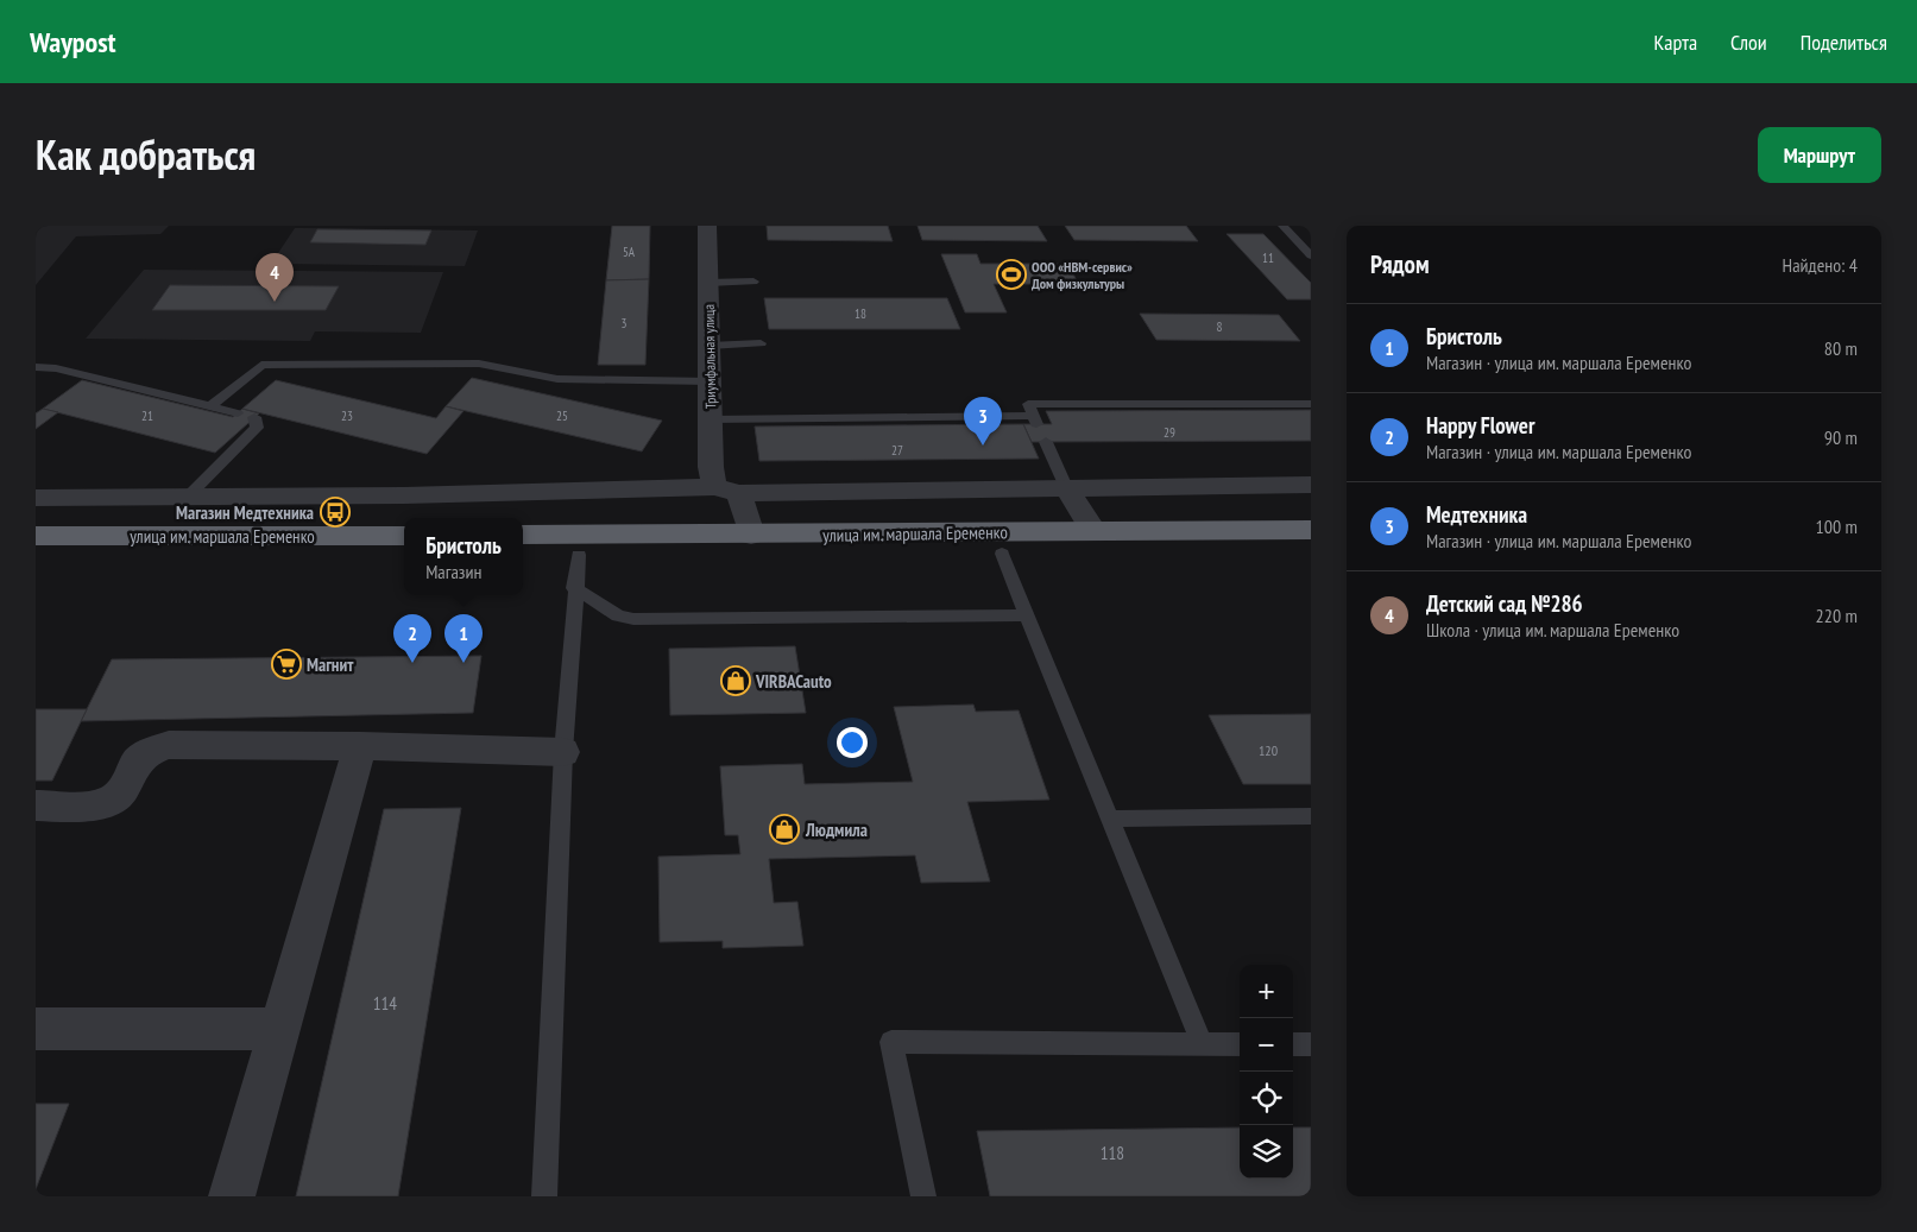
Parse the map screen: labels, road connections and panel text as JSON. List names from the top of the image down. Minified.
{"streets":{"highway":["улица им. маршала Еременко"],"street":["Триумфальная улица"]},"crossings":[["Триумфальная улица","улица им. маршала Еременко"]],"places":{"sports":["ООО «НВМ-сервис» Дом физкультуры"],"bus stop":["Магазин Медтехника"],"supermarket":["Магнит"],"shop":["VIRBACauto","Людмила"]},"house_numbers":["5А","11","18","3","8","21","23","25","29","27","120","114","118"],"page":{"header":"Waypost","nav":["Карта","Слои","Поделиться"],"title":"Как добраться","buttons":"Маршрут","heading":["Рядом","Найдено: 4"],"pins":["4","3","1","2"],"list":[{"mark":"1","name":"Бристоль","note":"Магазин · улица им. маршала Еременко","value":"80 m"},{"mark":"2","name":"Happy Flower","note":"Магазин · улица им. маршала Еременко","value":"90 m"},{"mark":"3","name":"Медтехника","note":"Магазин · улица им. маршала Еременко","value":"100 m"},{"mark":"4","name":"Детский сад №286","note":"Школа · улица им. маршала Еременко","value":"220 m"}],"popup":["Бристоль","Магазин"],"map_buttons":["+","−"]}}
